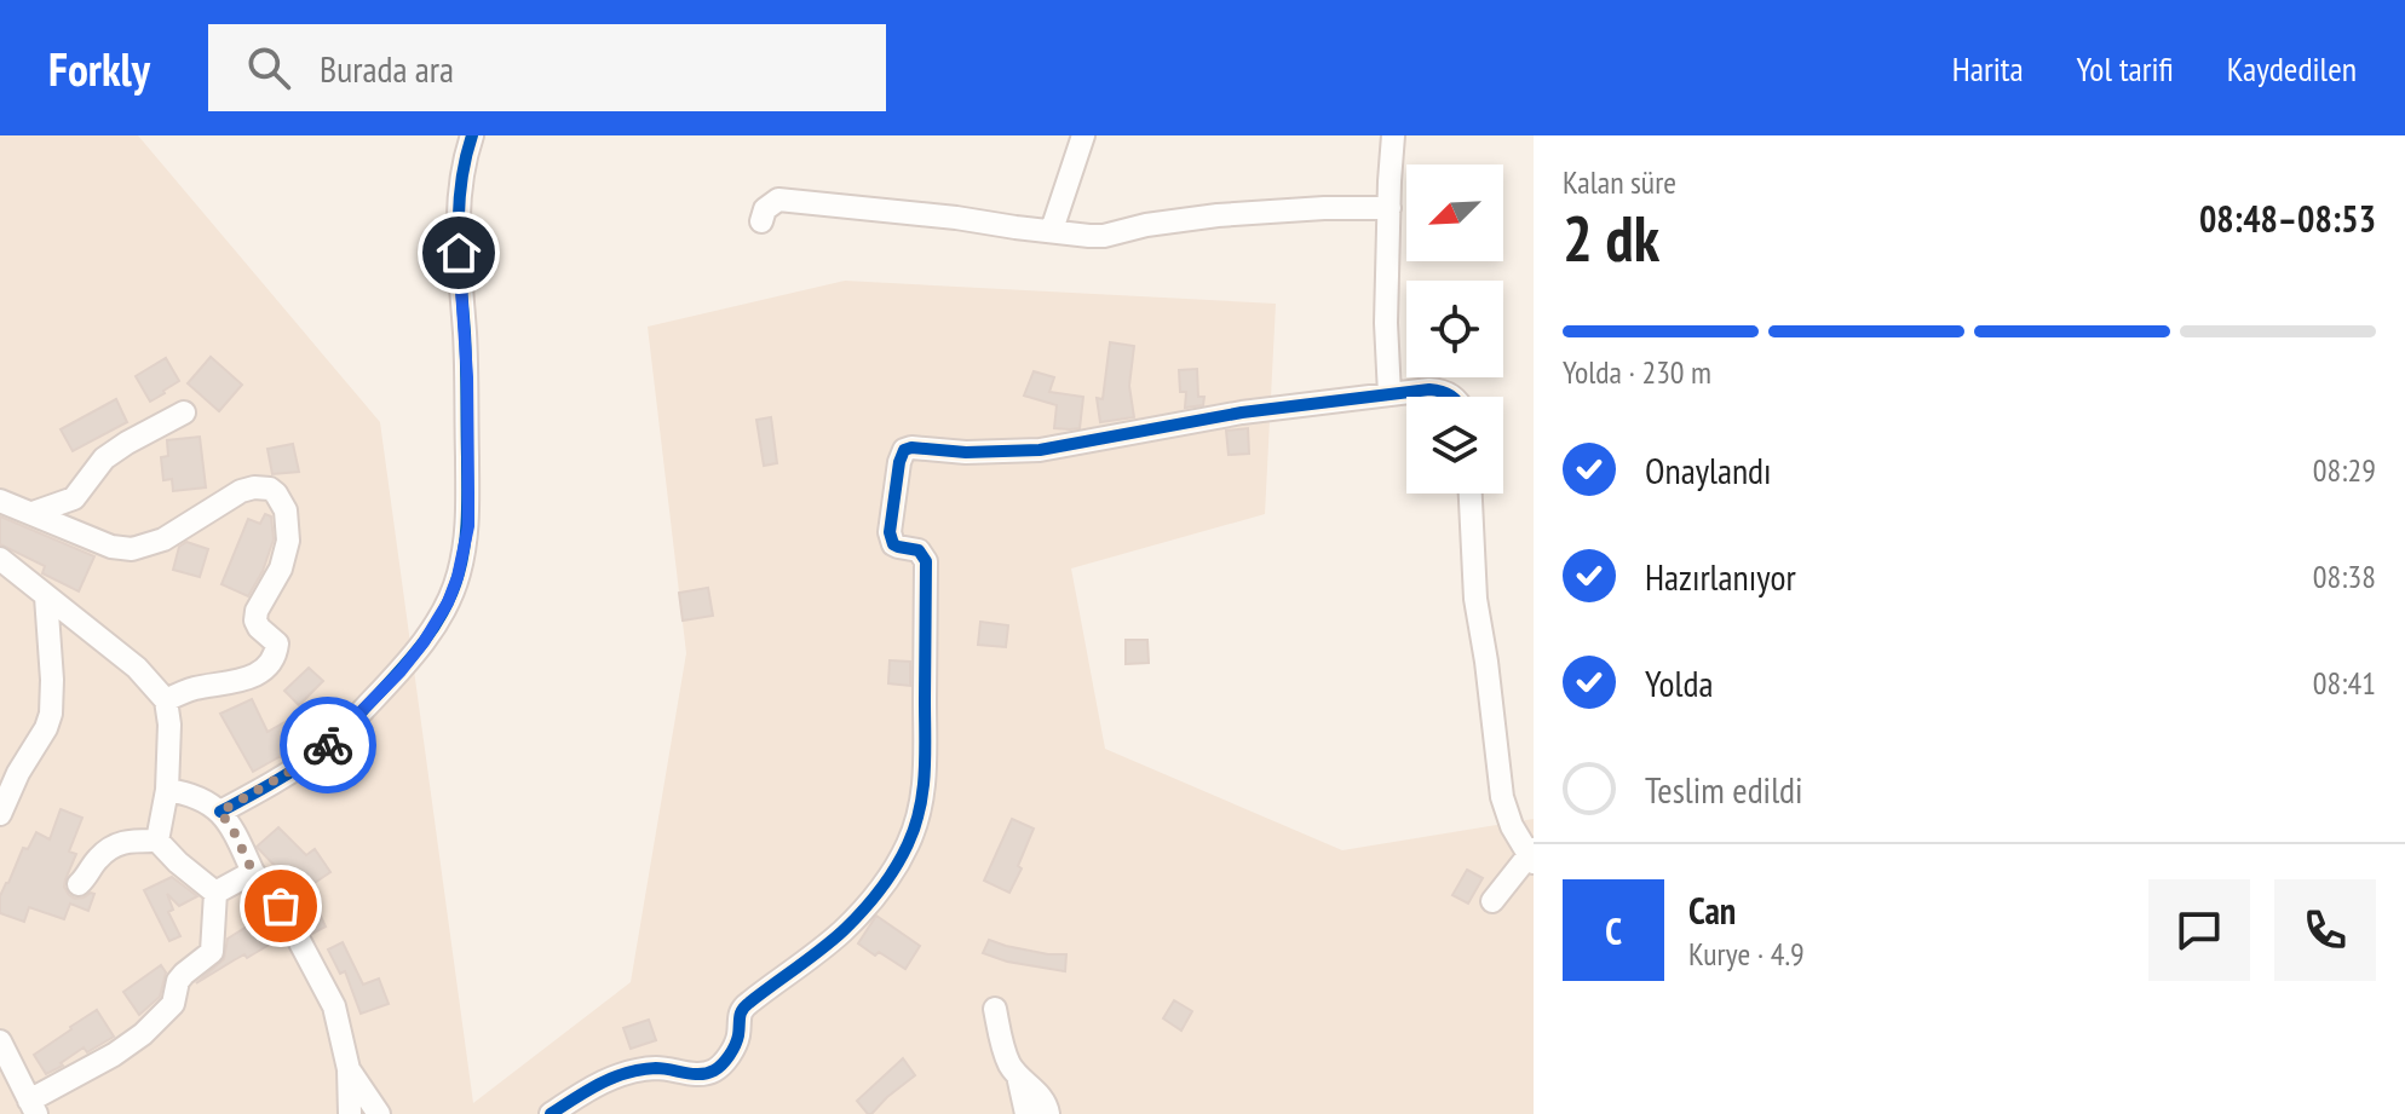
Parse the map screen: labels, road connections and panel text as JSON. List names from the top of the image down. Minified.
{"north":"bottom left","page":{"header":"Forkly","search":"Burada ara","nav":["Harita","Yol tarifi","Kaydedilen"],"heading":["2 dk","Kalan süre","08:48–08:53"],"panel":["Can","Kurye · 4.9"],"bar":"Yolda · 230 m","list":[["Onaylandı","08:29"],["Hazırlanıyor","08:38"],["Yolda","08:41"],"Teslim edildi"],"round":"C"}}
